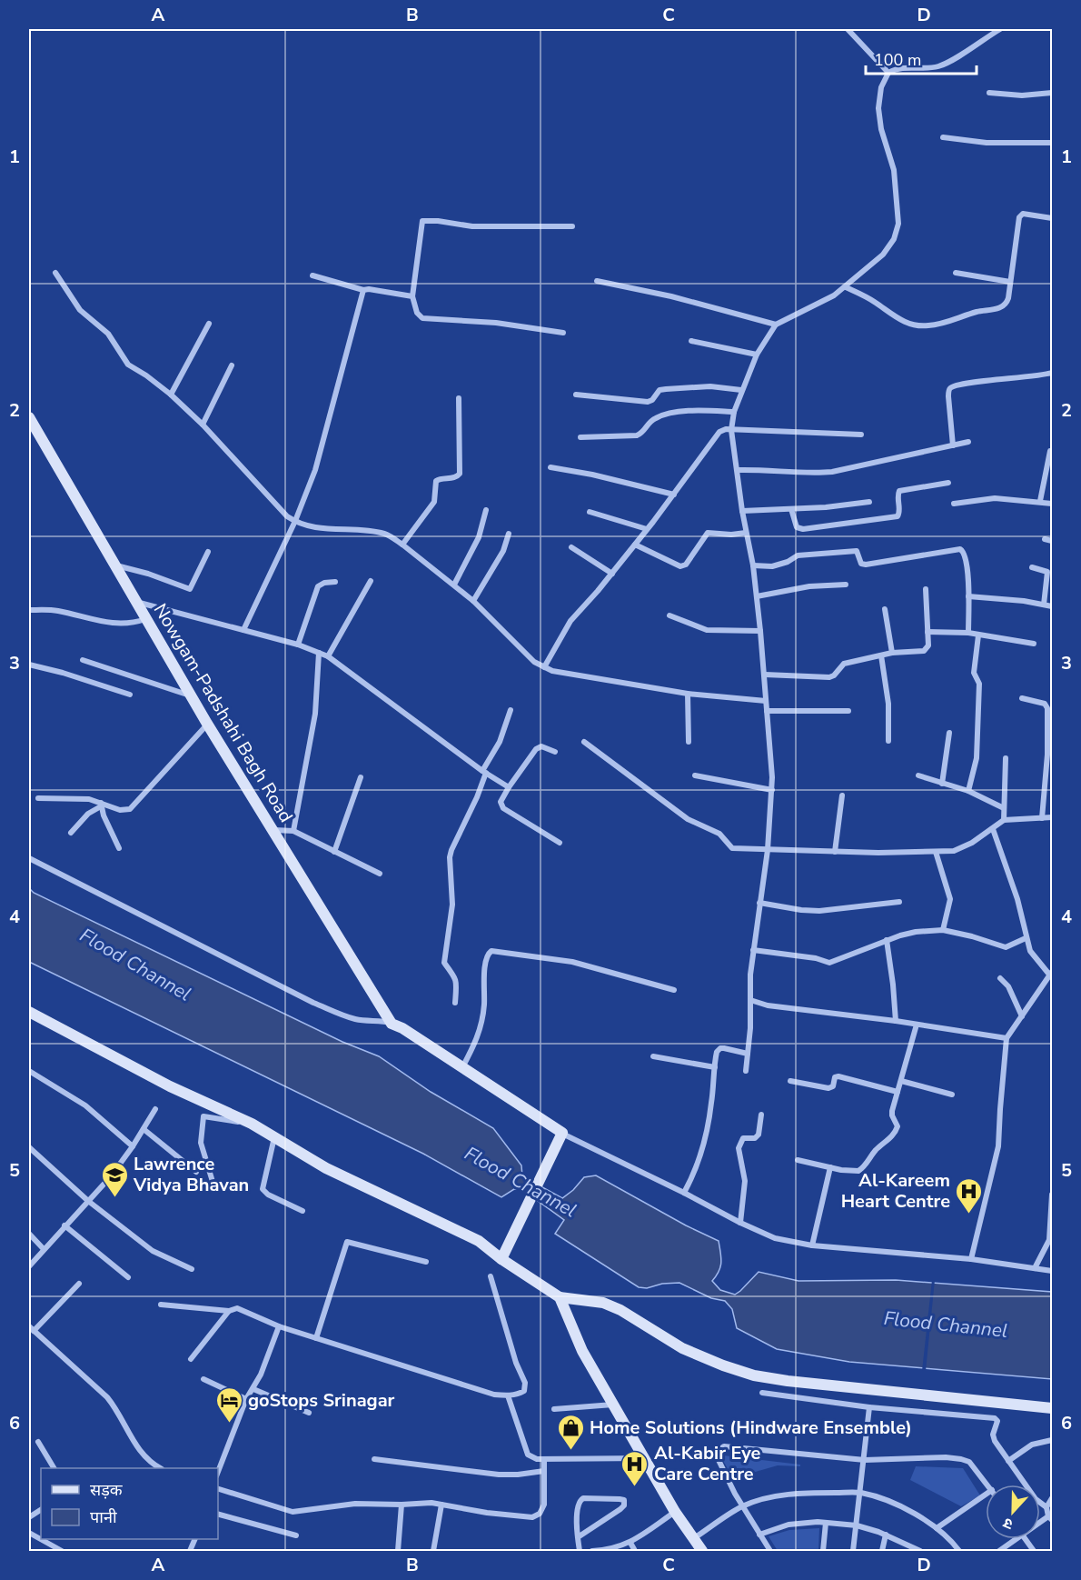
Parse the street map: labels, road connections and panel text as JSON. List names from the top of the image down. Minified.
{"streets":{"main road":["Nowgam-Padshahi Bagh Road"]},"water":["Flood Channel"],"places":{"school or university":["Lawrence Vidya Bhavan"],"hospital":["Al-Kareem Heart Centre","Al-Kabir Eye Care Centre"],"hotel":["goStops Srinagar"],"shop":["Home Solutions (Hindware Ensemble)"]},"legend":["सड़क","पानी"],"scale_bar":"100 m","north":"bottom","grid":{"columns":["A","B","C","D"],"rows":["1","2","3","4","5","6"]}}
